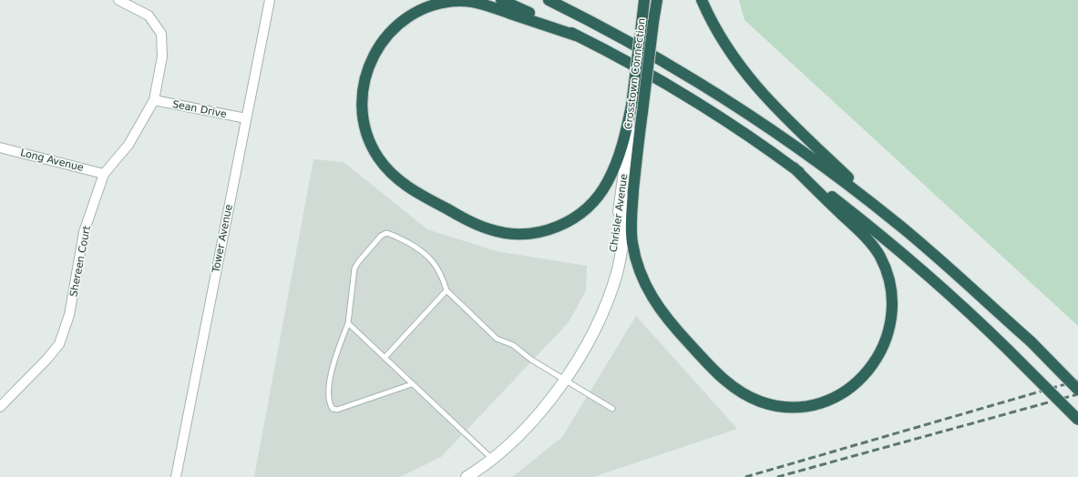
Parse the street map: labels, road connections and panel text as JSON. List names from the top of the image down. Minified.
{"streets":{"highway":["Crosstown Connection"],"street":["Sean Drive","Long Avenue","Chrisler Avenue","Tower Avenue","Shereen Court"]},"crossings":[["Crosstown Connection","Chrisler Avenue"],["Sean Drive","Tower Avenue"],["Sean Drive","Shereen Court"],["Long Avenue","Shereen Court"]]}
